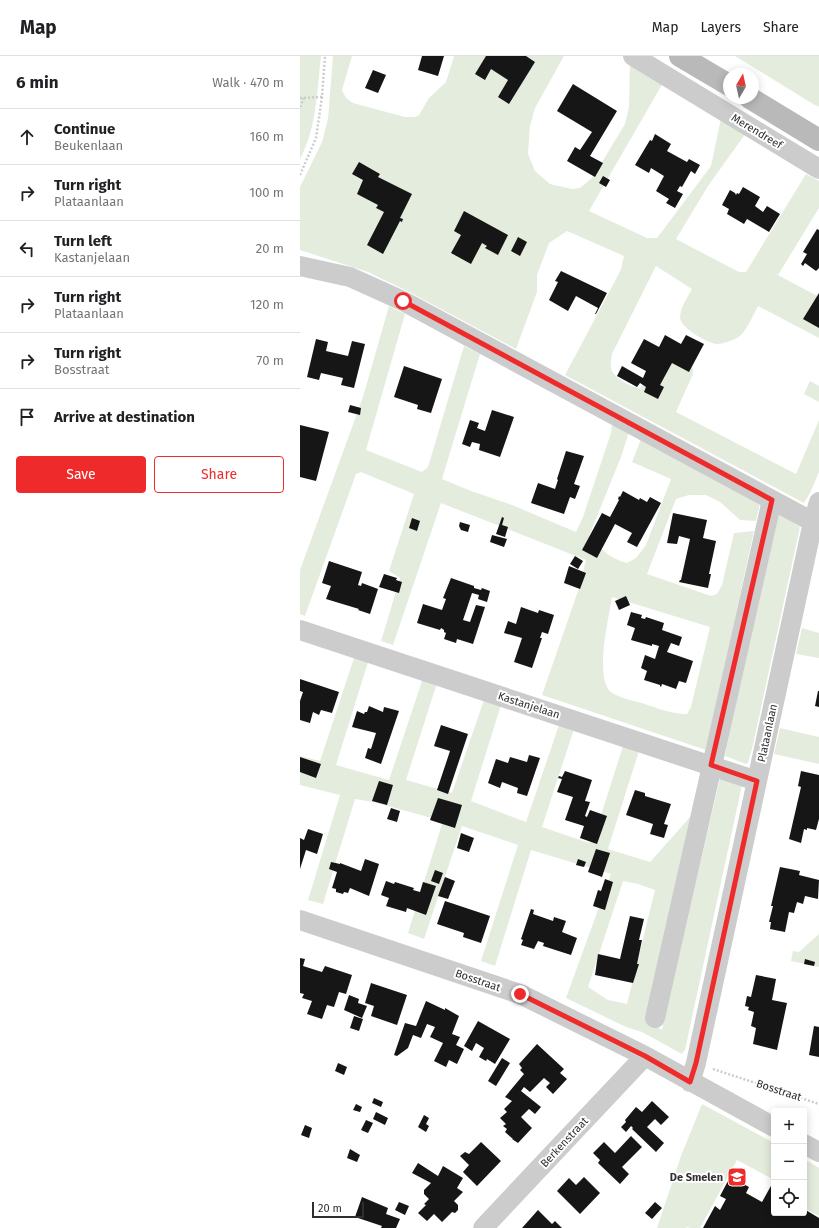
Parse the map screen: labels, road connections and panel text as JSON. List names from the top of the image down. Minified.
{"streets":{"street":["Merendreef","Kastanjelaan","Plataanlaan","Bosstraat","Berkenstraat"]},"crossings":[["Kastanjelaan","Plataanlaan"],["Plataanlaan","Bosstraat"],["Bosstraat","Berkenstraat"]],"places":{"school or university":["De Smelen"]},"scale_bar":"20 m","north":"top","page":{"header":"Map","nav":["Map","Layers","Share"],"heading":["6 min","Walk · 470 m"],"list":[["Continue","Beukenlaan","160 m"],["Turn right","Plataanlaan","100 m"],["Turn left","Kastanjelaan","20 m"],["Turn right","Plataanlaan","120 m"],["Turn right","Bosstraat","70 m"],"Arrive at destination"],"buttons":["Save","Share"],"map_buttons":["+","−"],"scale":"20 m"}}
